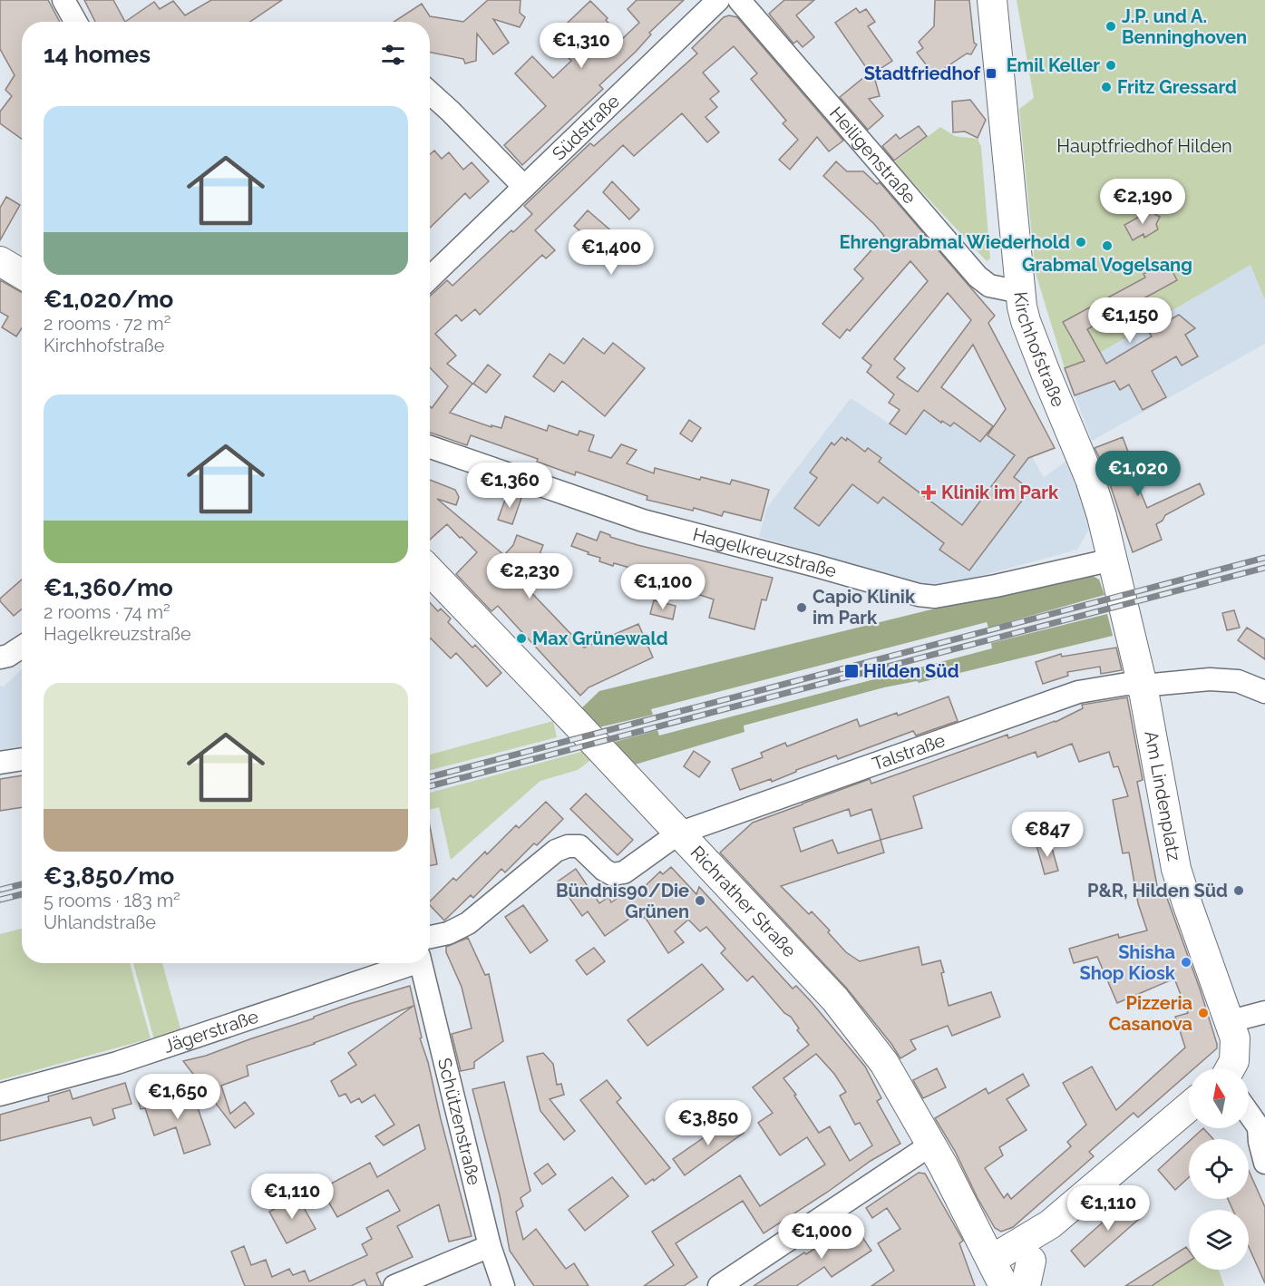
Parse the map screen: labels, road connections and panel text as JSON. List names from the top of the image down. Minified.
{"streets":{"main road":["Kirchhofstraße","Am Lindenplatz","Richrather Straße"],"street":["Südstraße","Heiligenstraße","Hagelkreuzstraße","Talstraße","Jägerstraße","Schützenstraße"]},"crossings":[["Heiligenstraße","Kirchhofstraße"],["Kirchhofstraße","Hagelkreuzstraße"],["Kirchhofstraße","Talstraße"],["Kirchhofstraße","Am Lindenplatz"],["Talstraße","Am Lindenplatz"],["Talstraße","Richrather Straße"]],"parks":["Hauptfriedhof Hilden"],"places":{"other":["J.P. und A. Benninghoven","Emil Keller","Fritz Gressard","Ehrengrabmal Wiederhold","Grabmal Vogelsang","Capio Klinik im Park","Max Grünewald","P&R, Hilden Süd","Bündnis90/Die Grünen","Shisha Shop Kiosk","Pizzeria Casanova"],"transit":["Stadtfriedhof","Hilden Süd"],"health":["Klinik im Park"]},"north":"top","page":{"heading":"14 homes","price":["€1,310","€2,190","€1,400","€1,150","€1,020","€1,360","€2,230","€1,100","€847","€1,650","€3,850","€1,110","€1,110","€1,000"],"list":[{"name":"€1,020/mo","note":"2 rooms · 72 m² · Kirchhofstraße"},{"name":"€1,360/mo","note":"2 rooms · 74 m² · Hagelkreuzstraße"},{"name":"€3,850/mo","note":"5 rooms · 183 m² · Uhlandstraße"}]}}
